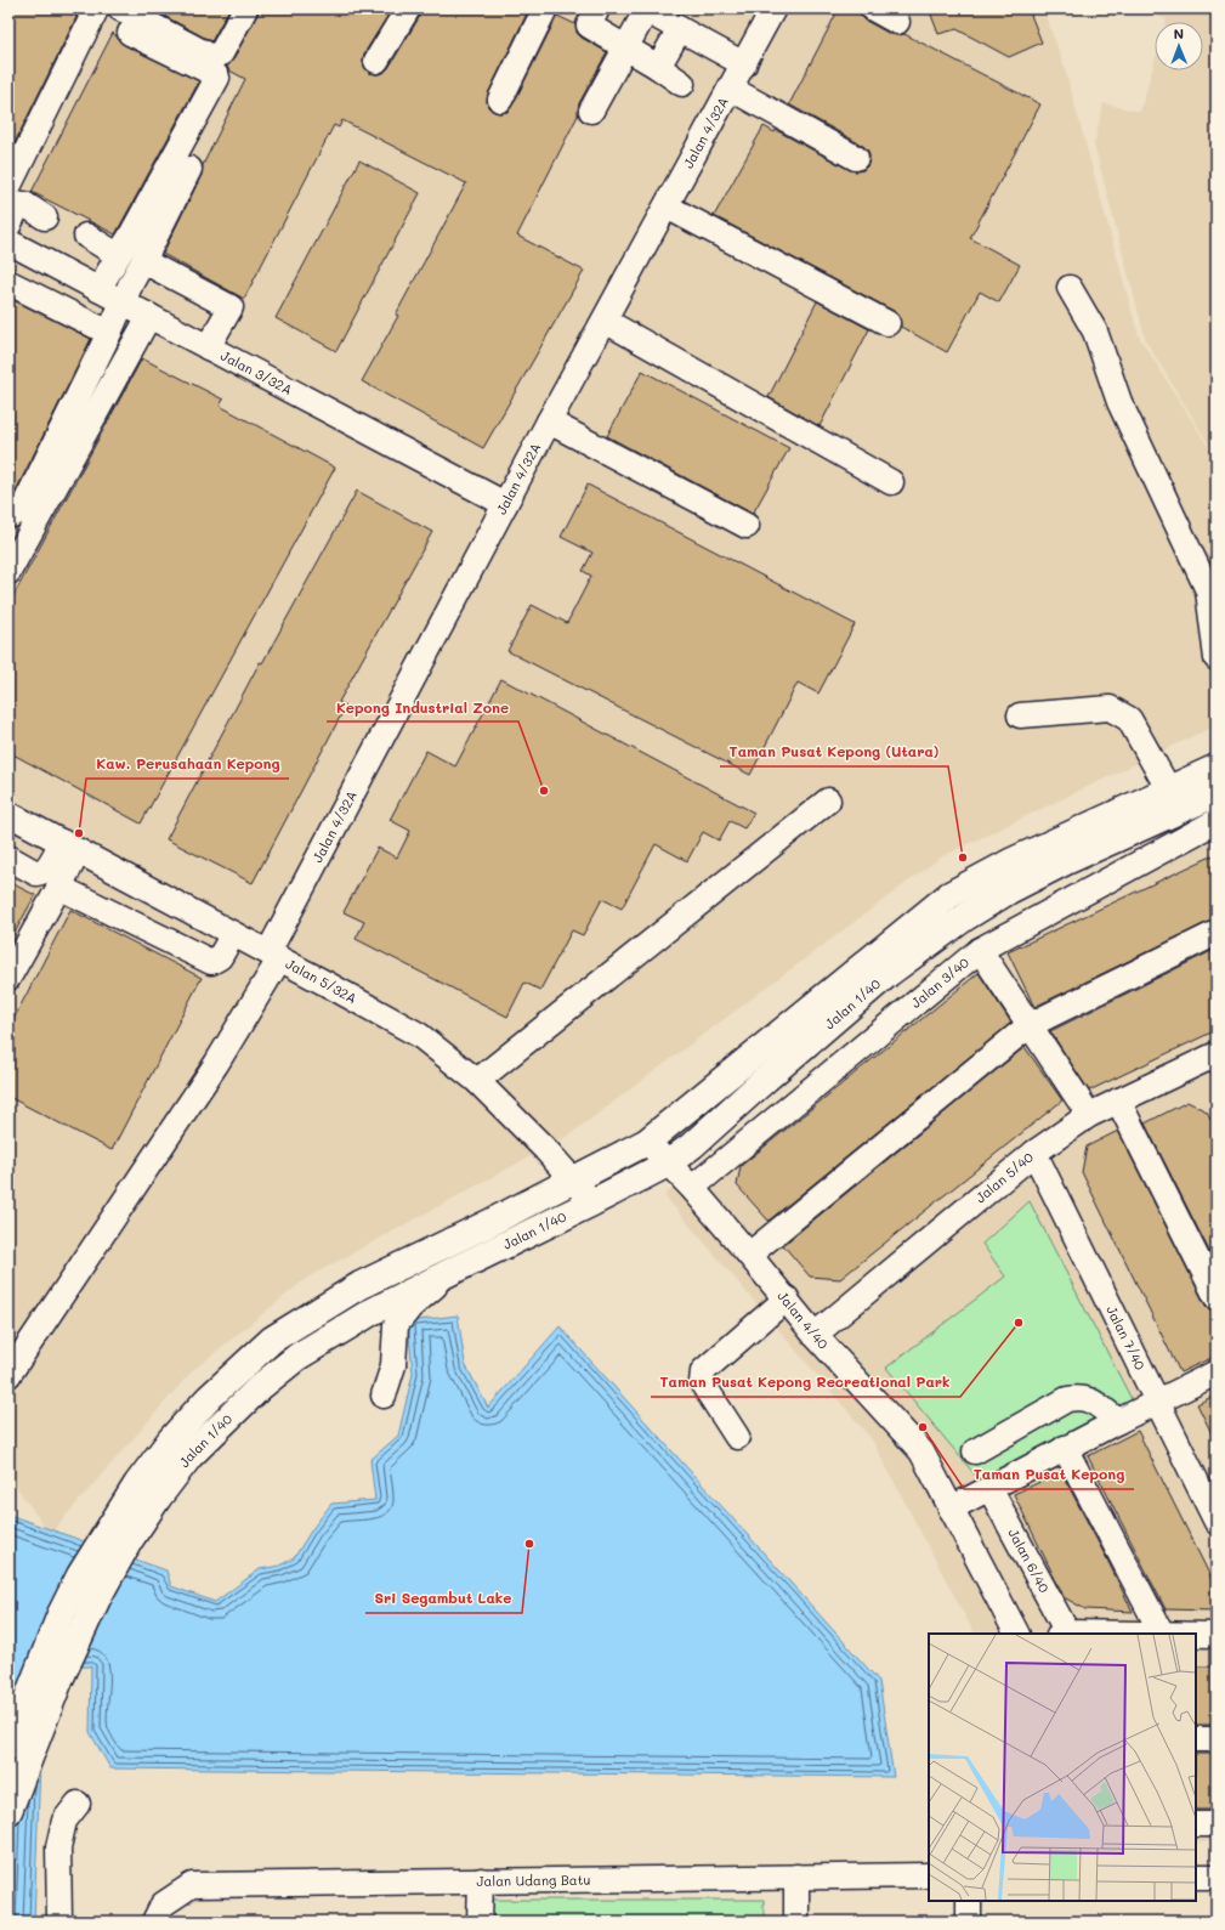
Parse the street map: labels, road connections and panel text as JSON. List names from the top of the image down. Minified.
{"streets":{"main road":["Jalan 1/40"],"street":["Jalan 4/32A","Jalan 3/32A","Jalan 5/32A","Jalan 3/40","Jalan 5/40","Jalan 4/40","Jalan 7/40","Jalan 6/40","Jalan Udang Batu"]},"crossings":[["Jalan 4/32A","Jalan 3/32A"],["Jalan 4/32A","Jalan 5/32A"],["Jalan 5/32A","Jalan 1/40"],["Jalan 3/40","Jalan 4/40"],["Jalan 1/40","Jalan 4/40"],["Jalan 5/40","Jalan 4/40"],["Jalan 5/40","Jalan 7/40"]],"places":["Kepong Industrial Zone","Kaw. Perusahaan Kepong","Taman Pusat Kepong (Utara)","Taman Pusat Kepong Recreational Park","Taman Pusat Kepong","Sri Segambut Lake"],"north":"top"}
